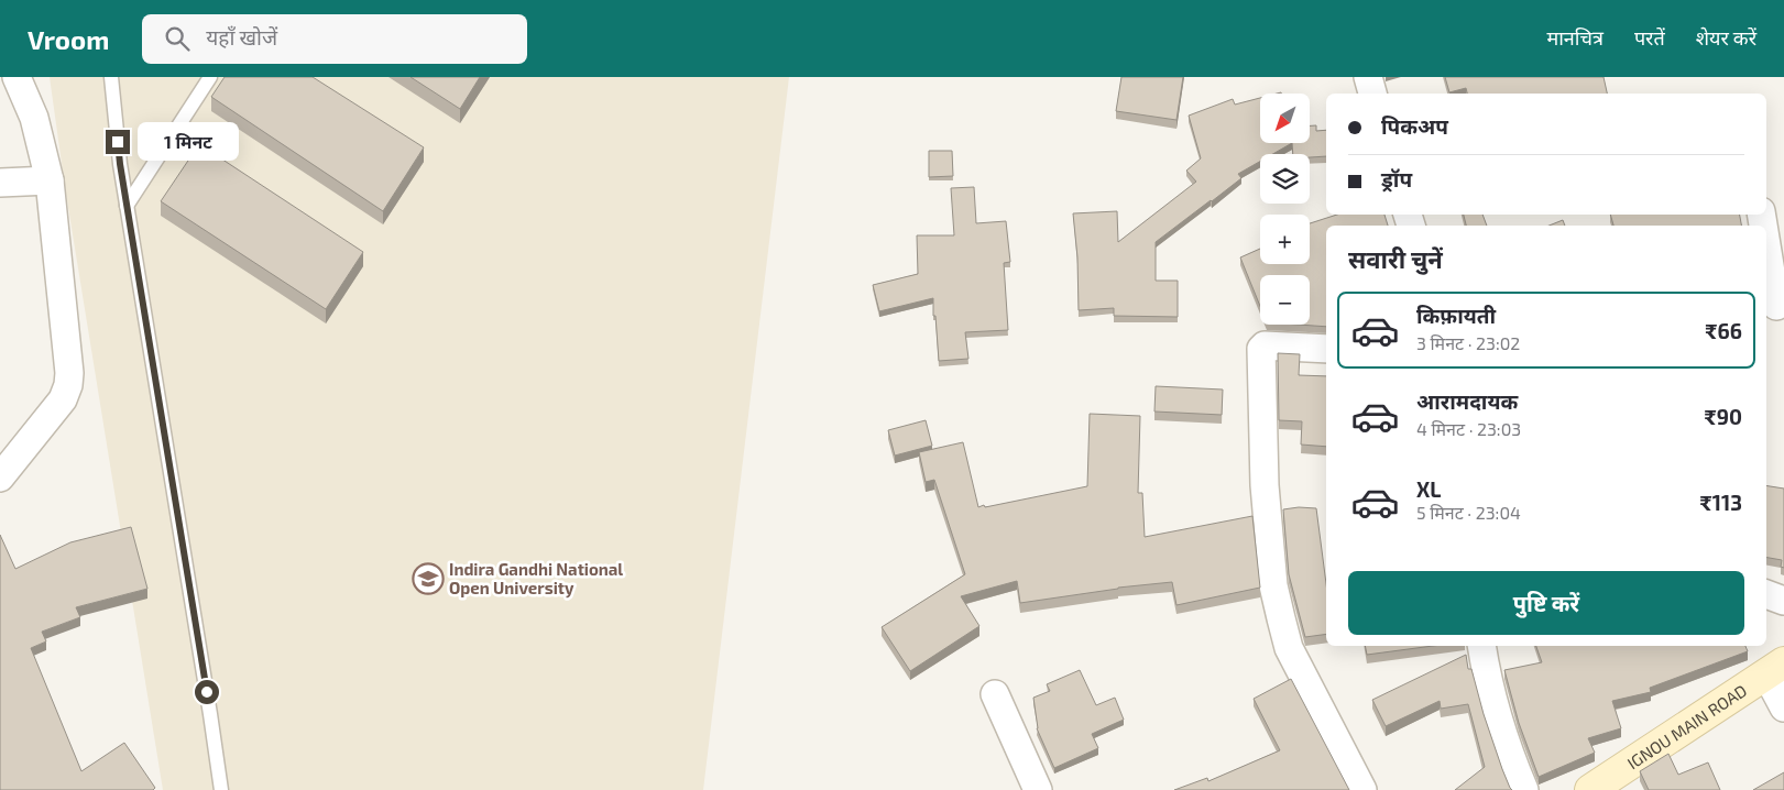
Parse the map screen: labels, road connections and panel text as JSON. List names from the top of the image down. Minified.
{"streets":{"street":["IGNOU MAIN ROAD"]},"places":{"school or university":["Indira Gandhi National Open University"]},"north":"bottom left","page":{"header":"Vroom","search":"यहाँ खोजें","nav":["मानचित्र","परतें","शेयर करें"],"map_buttons":["+","−"],"banner":["पिकअप","ड्रॉप"],"bubble":"1 मिनट","heading":"सवारी चुनें","list":[{"name":"किफ़ायती","note":"3 मिनट · 23:02","value":"₹66"},{"name":"आरामदायक","note":"4 मिनट · 23:03","value":"₹90"},{"name":"XL","note":"5 मिनट · 23:04","value":"₹113"}],"buttons":"पुष्टि करें"}}
